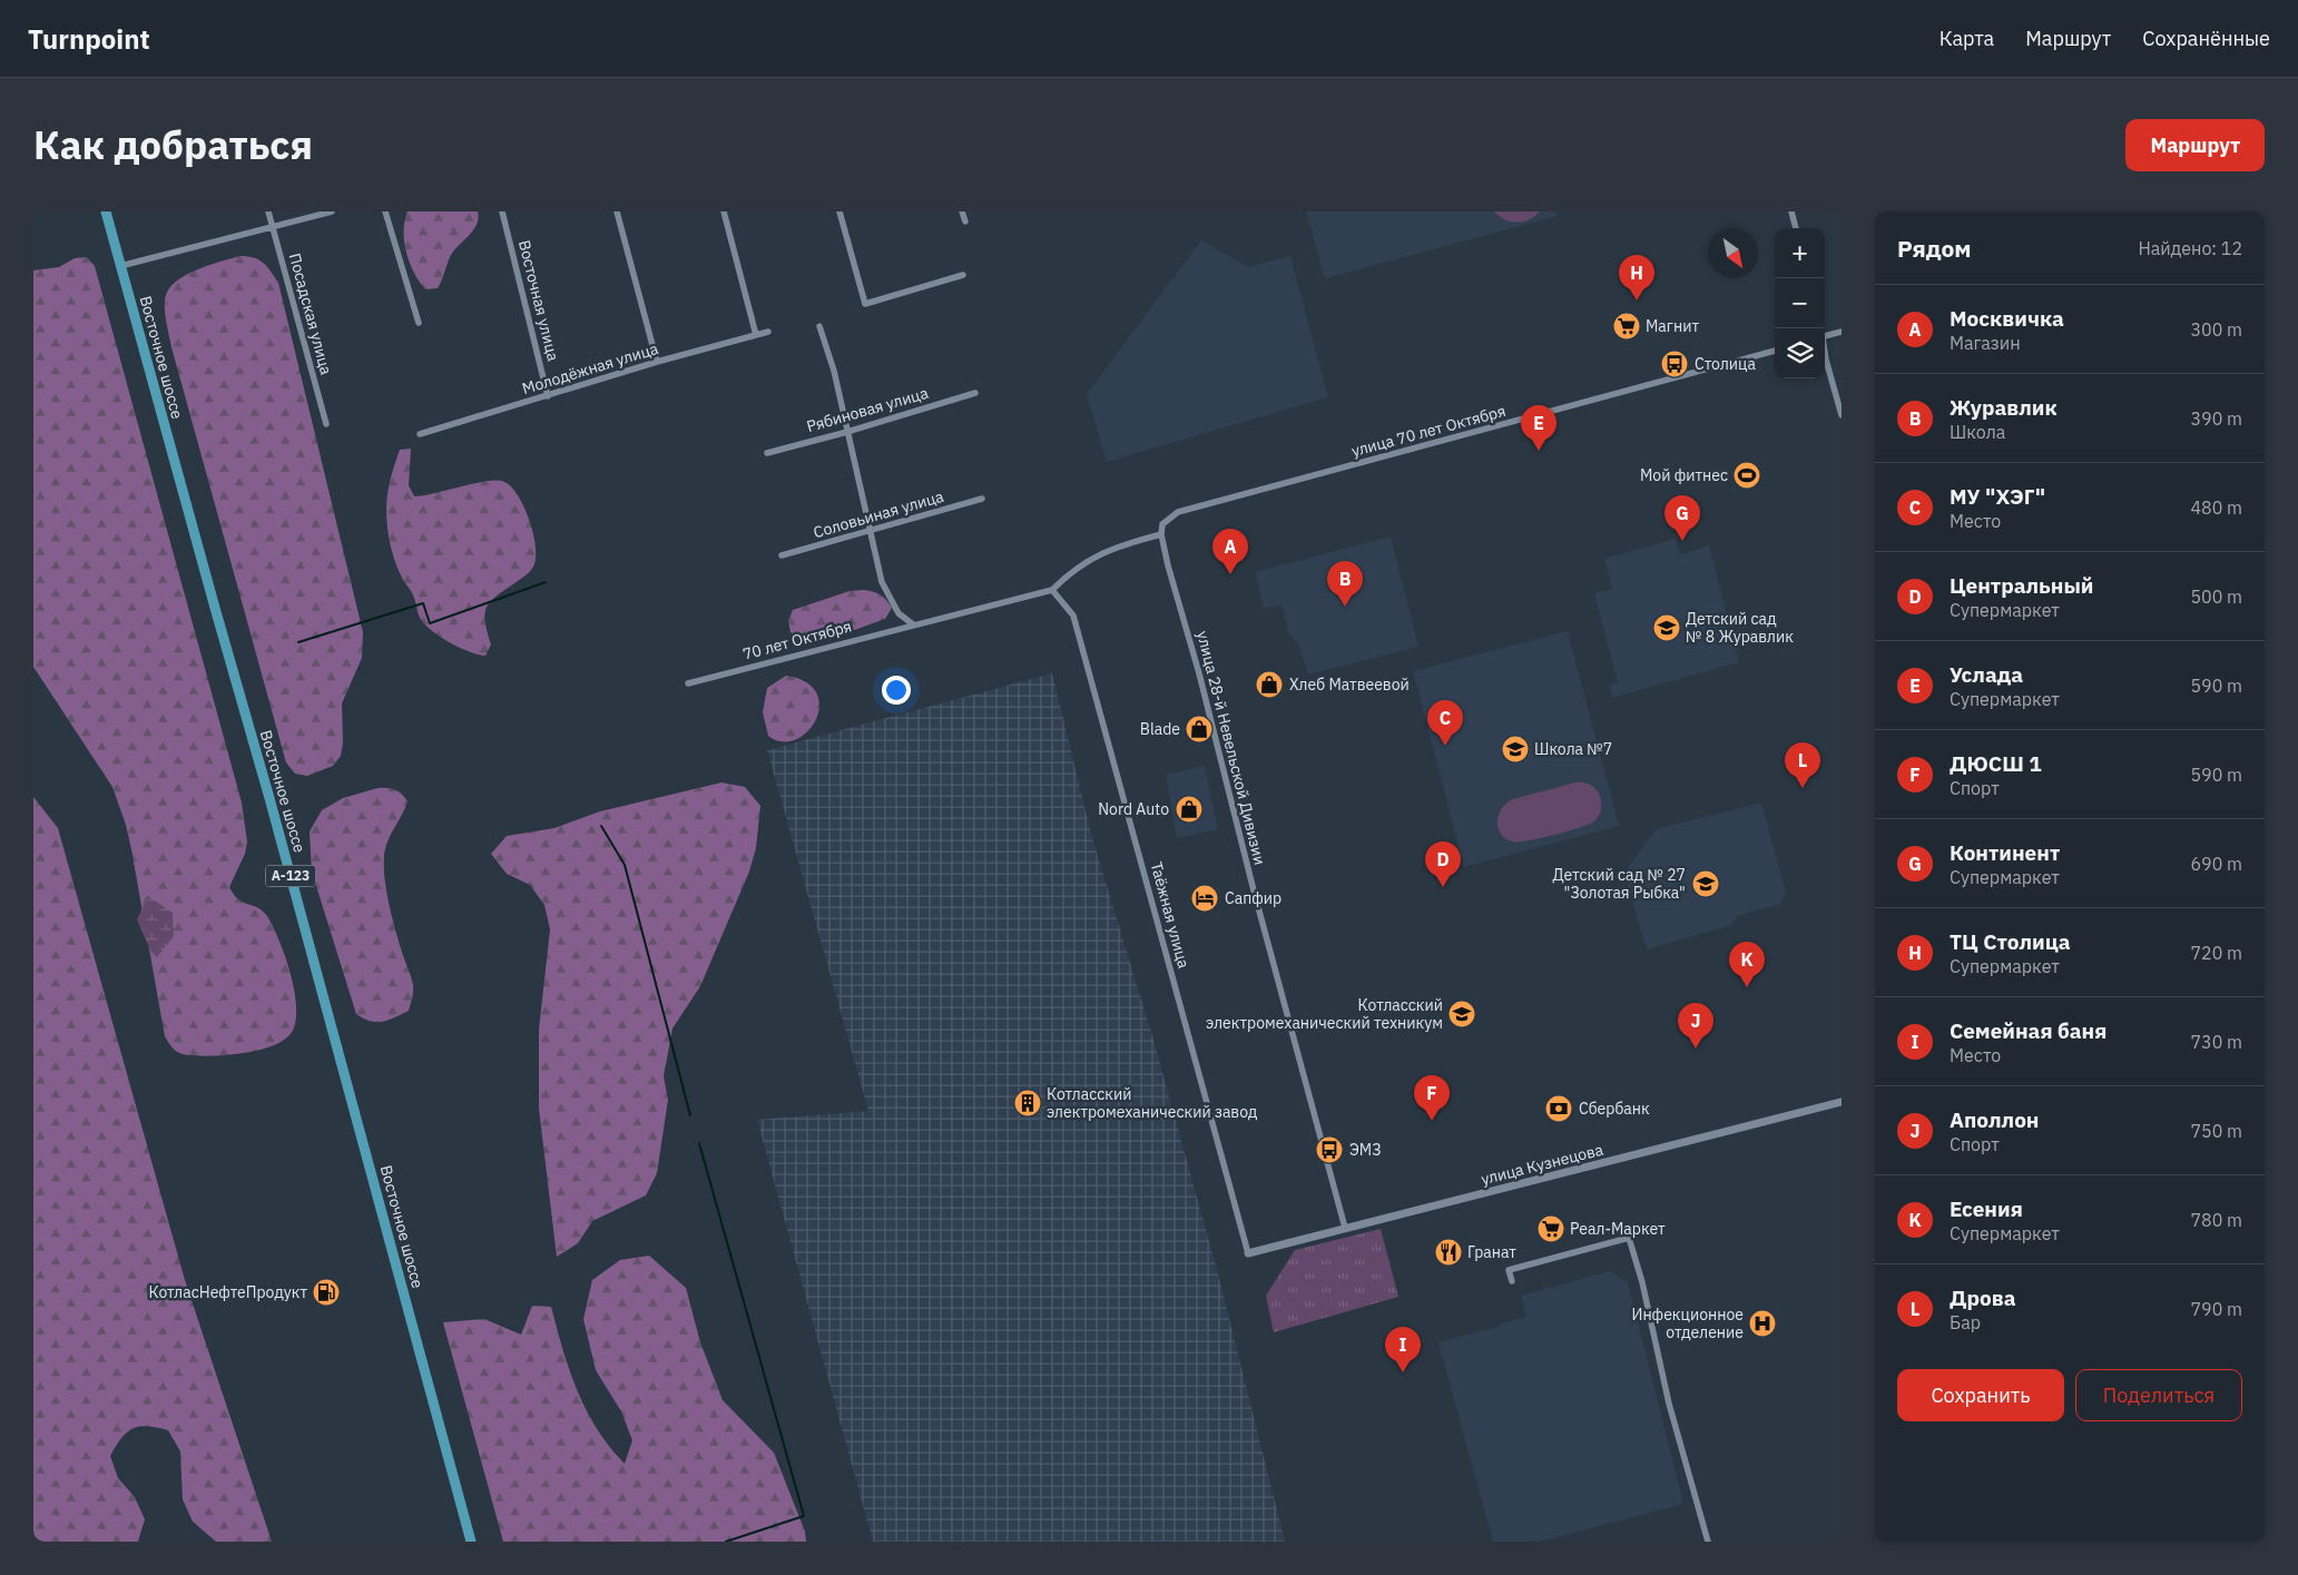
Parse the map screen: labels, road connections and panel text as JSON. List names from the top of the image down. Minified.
{"streets":{"main road":["Восточное шоссе","А-123"],"street":["Восточная улица","Посадская улица","Молодёжная улица","Рябиновая улица","улица 70 лет Октября","Соловьиная улица","70 лет Октября","улица 28-й Невельской Дивизии","Таёжная улица","улица Кузнецова"]},"crossings":[["Восточная улица","Молодёжная улица"],["улица 70 лет Октября","улица 28-й Невельской Дивизии"],["70 лет Октября","Таёжная улица"],["улица 28-й Невельской Дивизии","улица Кузнецова"],["Таёжная улица","улица Кузнецова"]],"places":{"supermarket":["Магнит","Реал-Маркет"],"bus stop":["Столица","ЭМЗ"],"sports":["Мой фитнес"],"school or university":["Детский сад № 8 Журавлик","Школа №7","Детский сад № 27 \"Золотая Рыбка\"","Котласский электромеханический техникум"],"shop":["Хлеб Матвеевой","Blade","Nord Auto"],"hotel":["Сапфир"],"building":["Котласский электромеханический завод"],"bank":["Сбербанк"],"restaurant":["Гранат"],"fuel station":["КотласНефтеПродукт"],"hospital":["Инфекционное отделение"]},"north":"bottom right","page":{"header":"Turnpoint","nav":["Карта","Маршрут","Сохранённые"],"title":"Как добраться","buttons":["Маршрут",["Сохранить","Поделиться"]],"heading":["Рядом","Найдено: 12"],"map_buttons":["+","−"],"pins":["H","E","G","A","B","C","L","D","K","J","F","I"],"list":[{"mark":"A","name":"Москвичка","note":"Магазин","value":"300 m"},{"mark":"B","name":"Журавлик","note":"Школа","value":"390 m"},{"mark":"C","name":"МУ \"ХЭГ\"","note":"Место","value":"480 m"},{"mark":"D","name":"Центральный","note":"Супермаркет","value":"500 m"},{"mark":"E","name":"Услада","note":"Супермаркет","value":"590 m"},{"mark":"F","name":"ДЮСШ 1","note":"Спорт","value":"590 m"},{"mark":"G","name":"Континент","note":"Супермаркет","value":"690 m"},{"mark":"H","name":"ТЦ Столица","note":"Супермаркет","value":"720 m"},{"mark":"I","name":"Семейная баня","note":"Место","value":"730 m"},{"mark":"J","name":"Аполлон","note":"Спорт","value":"750 m"},{"mark":"K","name":"Есения","note":"Супермаркет","value":"780 m"},{"mark":"L","name":"Дрова","note":"Бар","value":"790 m"}]}}
